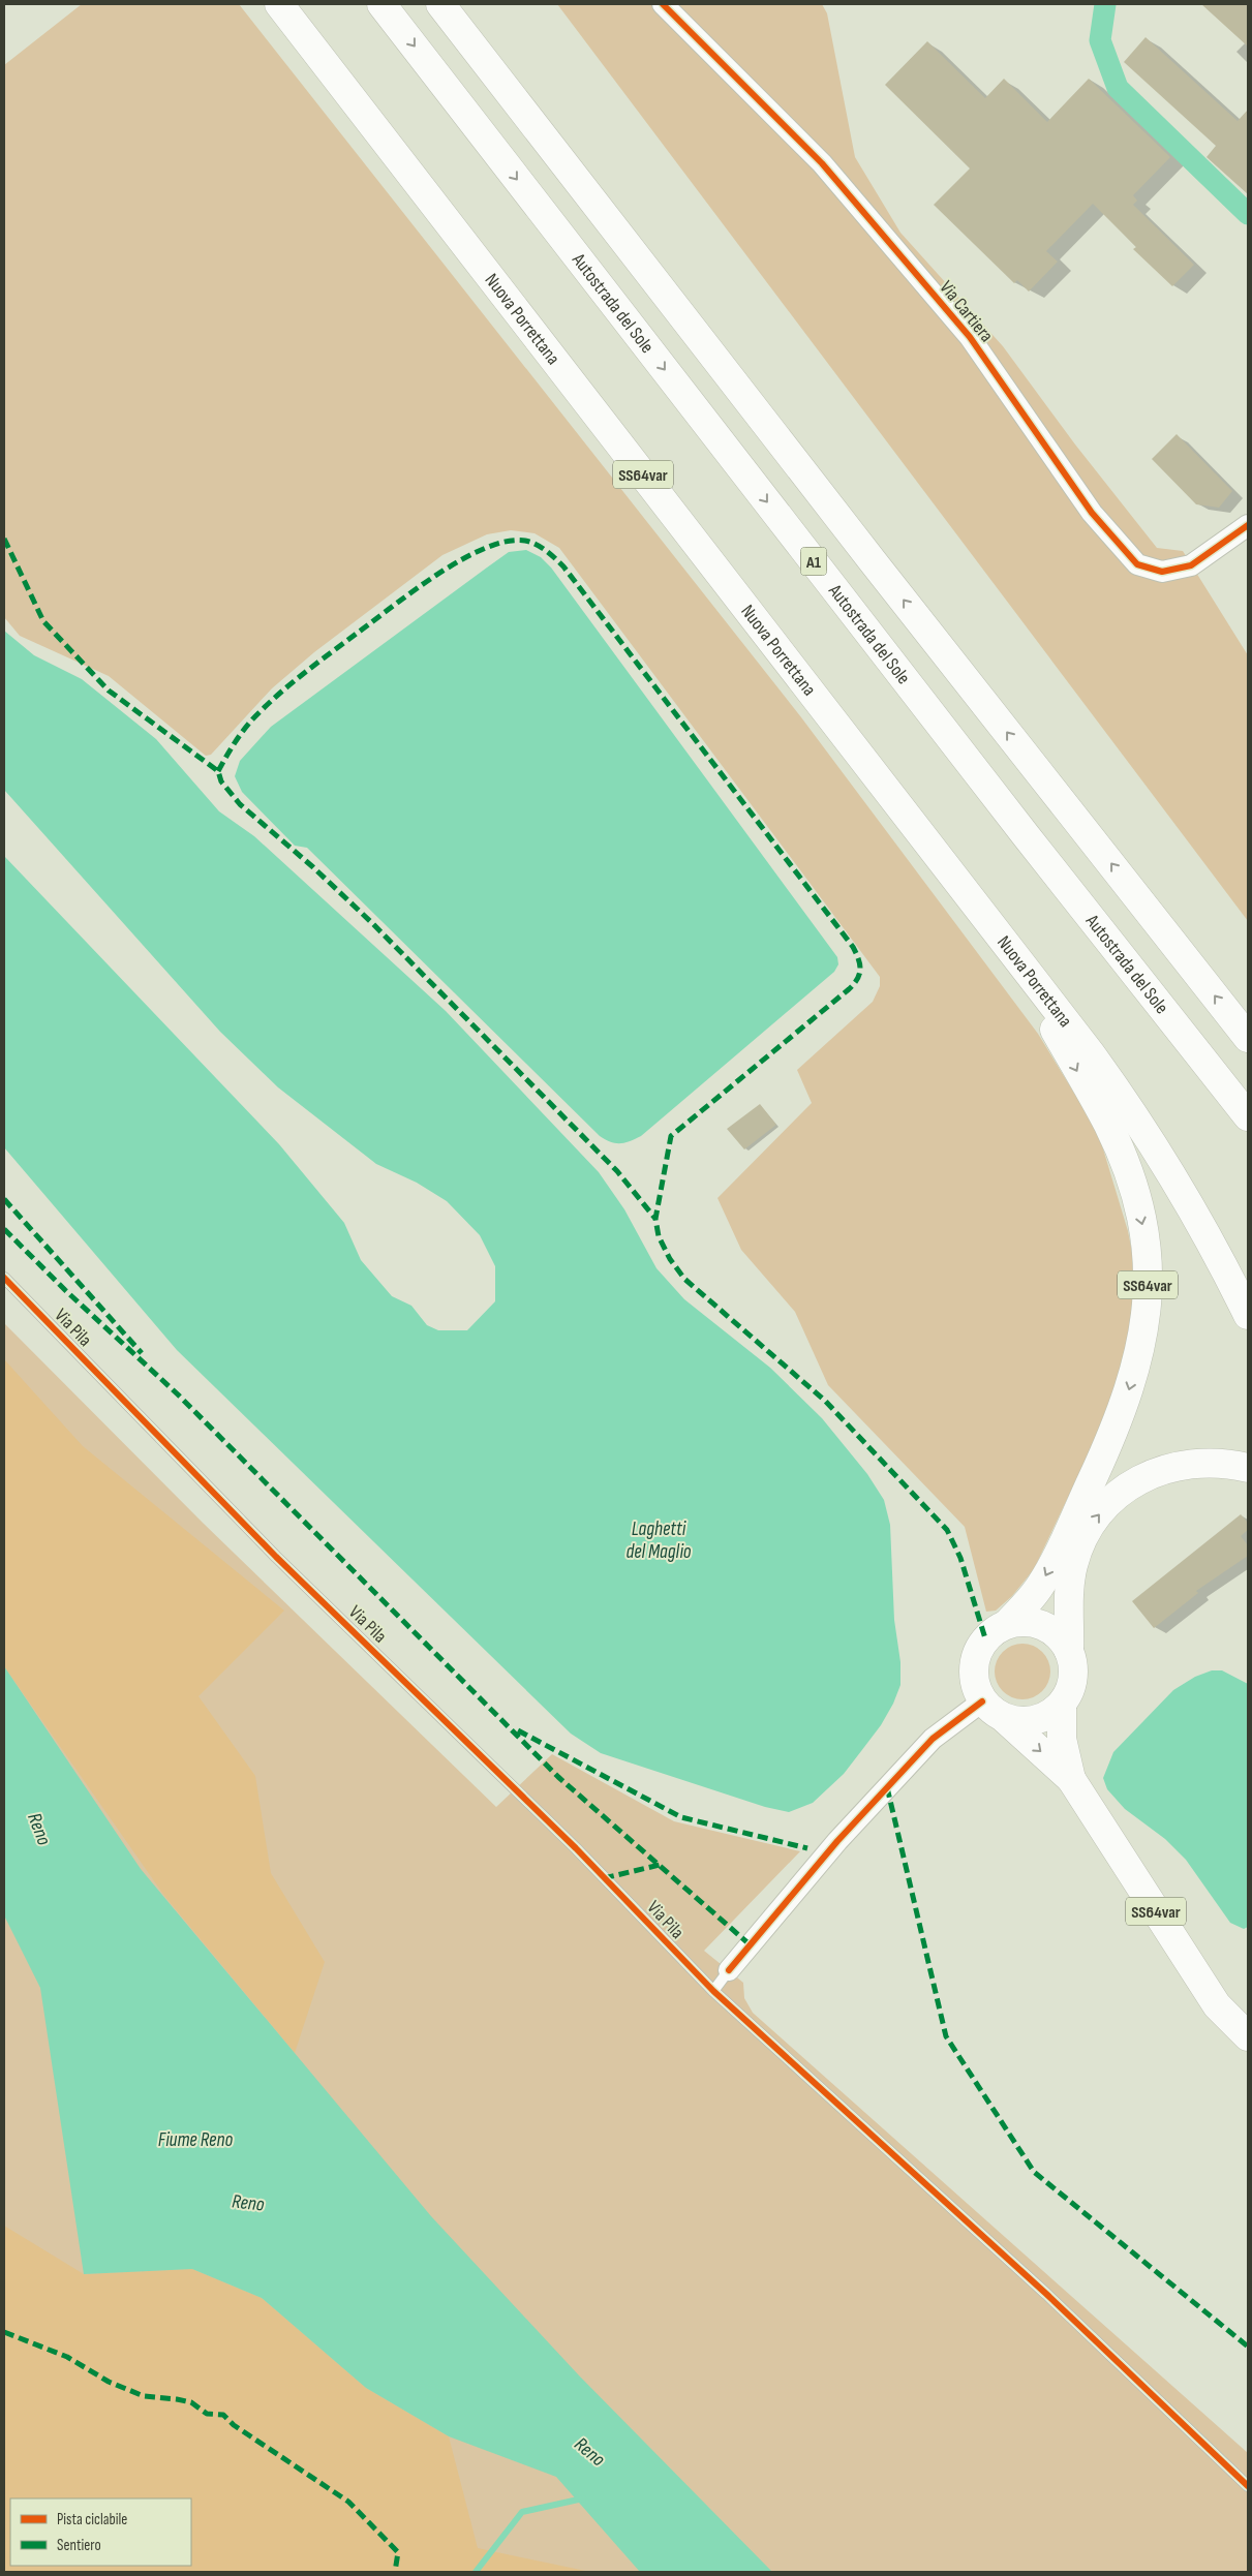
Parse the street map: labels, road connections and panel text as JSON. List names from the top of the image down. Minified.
{"streets":{"highway":["Autostrada del Sole","Nuova Porrettana","SS64var","A1"],"street":["Via Cartiera"],"lane":["Via Pila"]},"crossings":[["Nuova Porrettana","SS64var"]],"water":["Laghetti del Maglio","Reno","Fiume Reno"],"legend":["Pista ciclabile","Sentiero"]}
